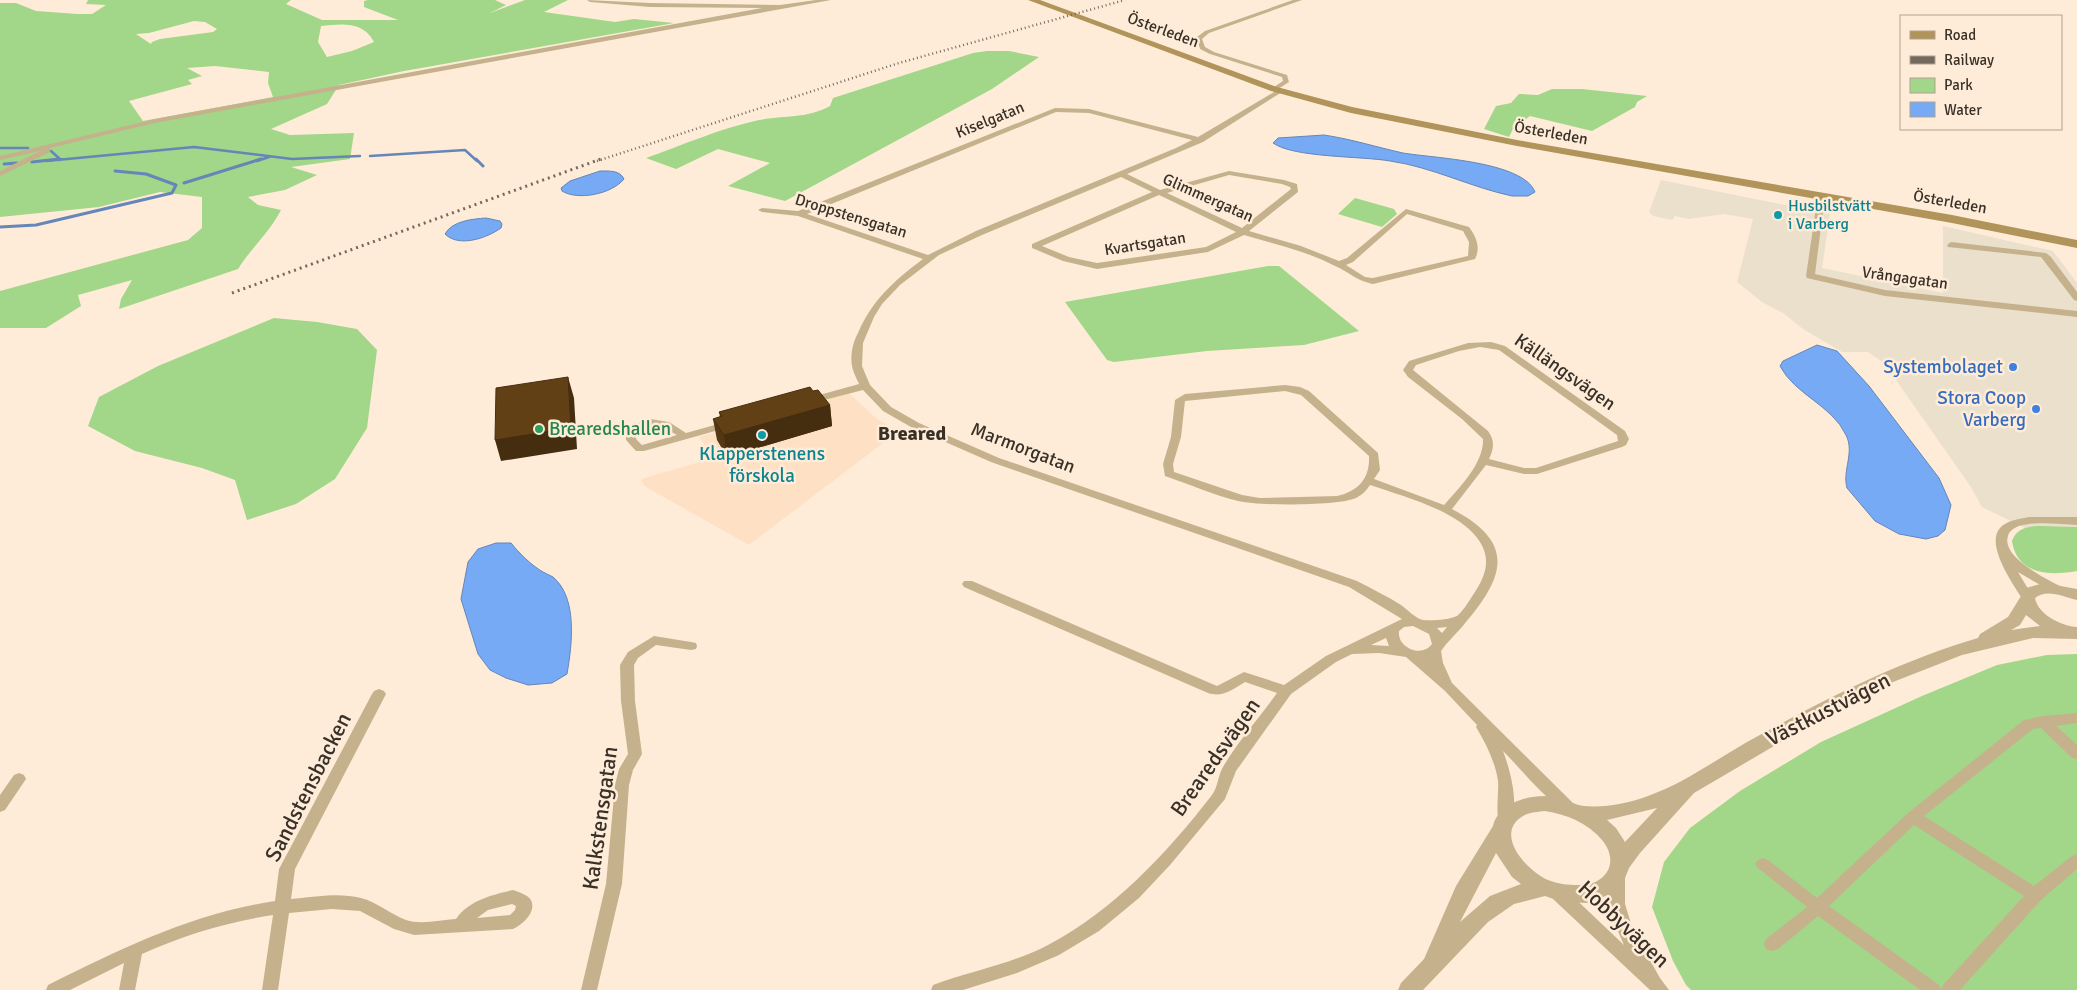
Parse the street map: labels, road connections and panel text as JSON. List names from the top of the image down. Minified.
{"streets":{"main road":["Österleden"],"street":["Kiselgatan","Glimmergatan","Droppstensgatan","Kvartsgatan","Vrångagatan","Källängsvägen","Marmorgatan","Västkustvägen","Brearedsvägen","Sandstensbacken","Kalkstensgatan","Hobbyvägen"]},"crossings":[["Österleden","Vrångagatan"],["Österleden","Marmorgatan"],["Kiselgatan","Droppstensgatan"],["Kiselgatan","Marmorgatan"],["Glimmergatan","Kvartsgatan"],["Glimmergatan","Marmorgatan"],["Droppstensgatan","Marmorgatan"],["Marmorgatan","Brearedsvägen"],["Västkustvägen","Hobbyvägen"]],"districts":["Breared"],"places":["Husbilstvätt i Varberg","Systembolaget","Stora Coop Varberg","Brearedshallen","Klapperstenens förskola"],"legend":["Road","Railway","Park","Water"]}
